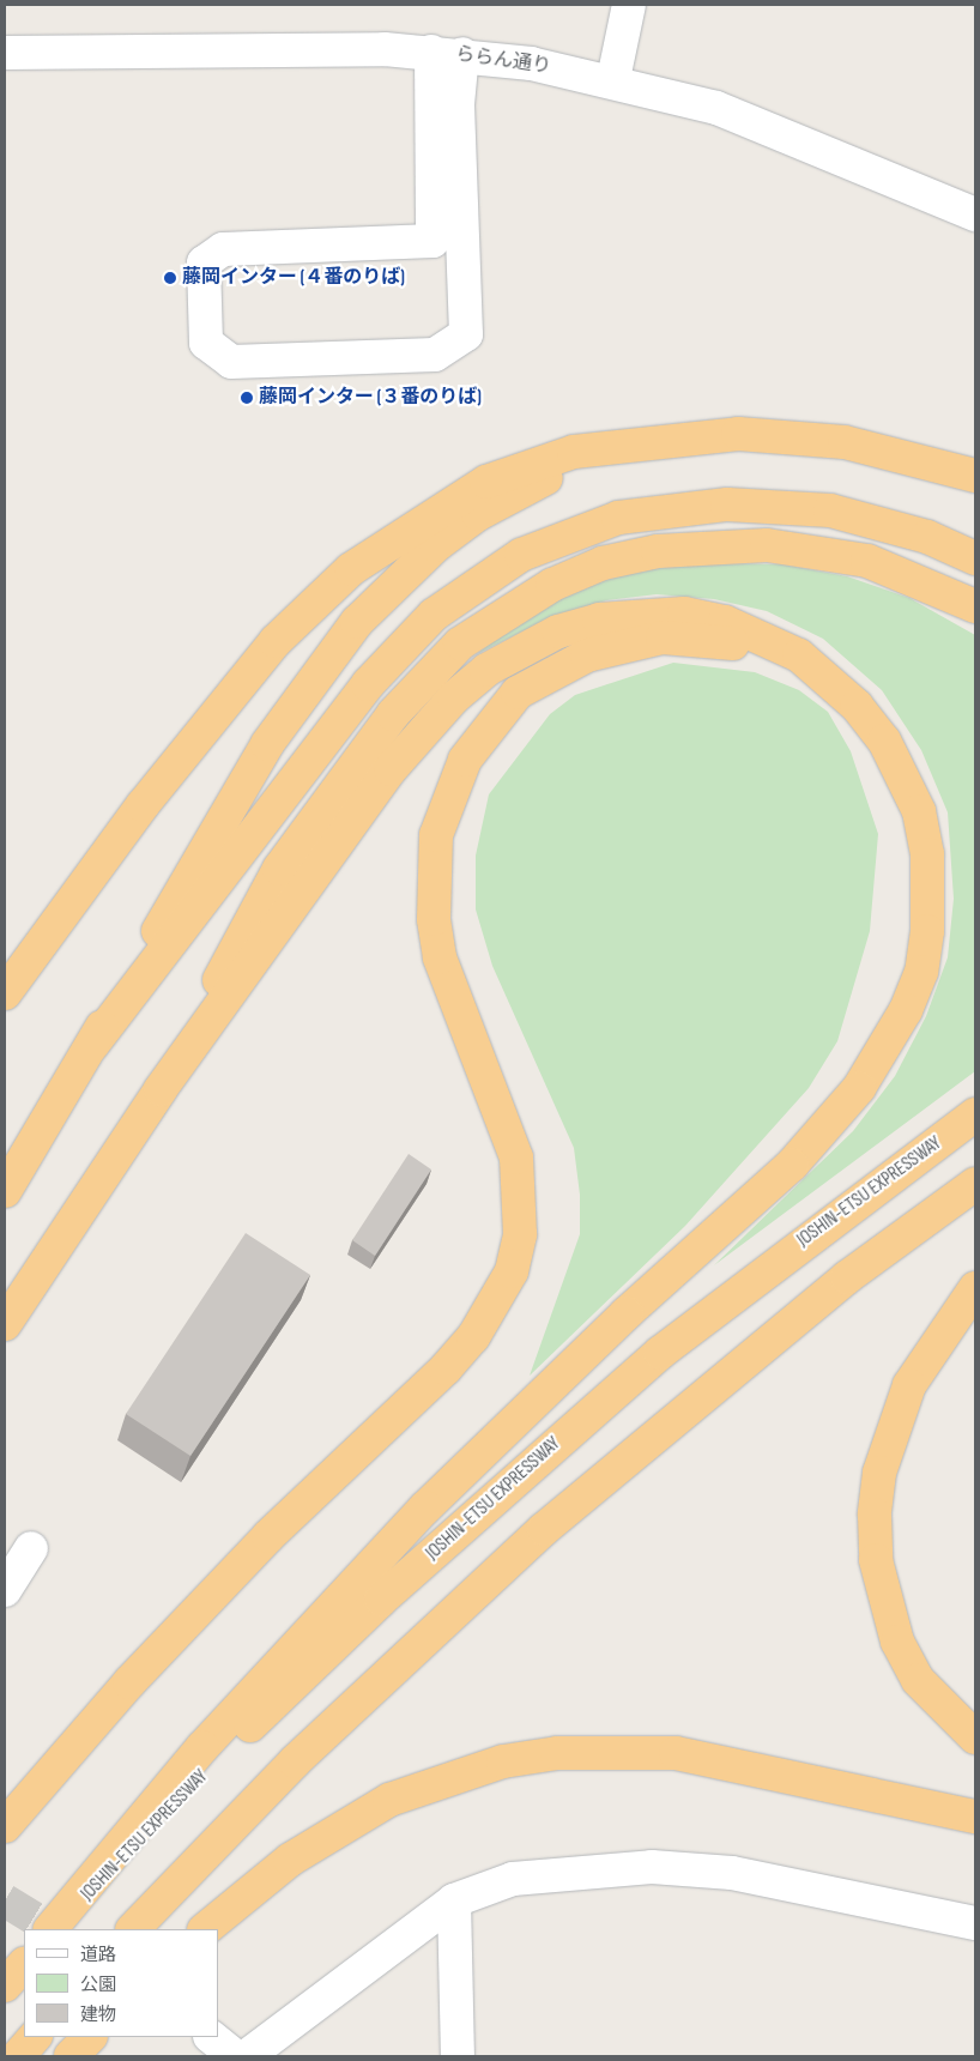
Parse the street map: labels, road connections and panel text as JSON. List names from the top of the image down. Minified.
{"streets":{"highway":["JOSHIN-ETSU EXPRESSWAY"],"street":["ららん通り"]},"places":["藤岡インター (４番のりば)","藤岡インター (３番のりば)"],"legend":["道路","公園","建物"]}
